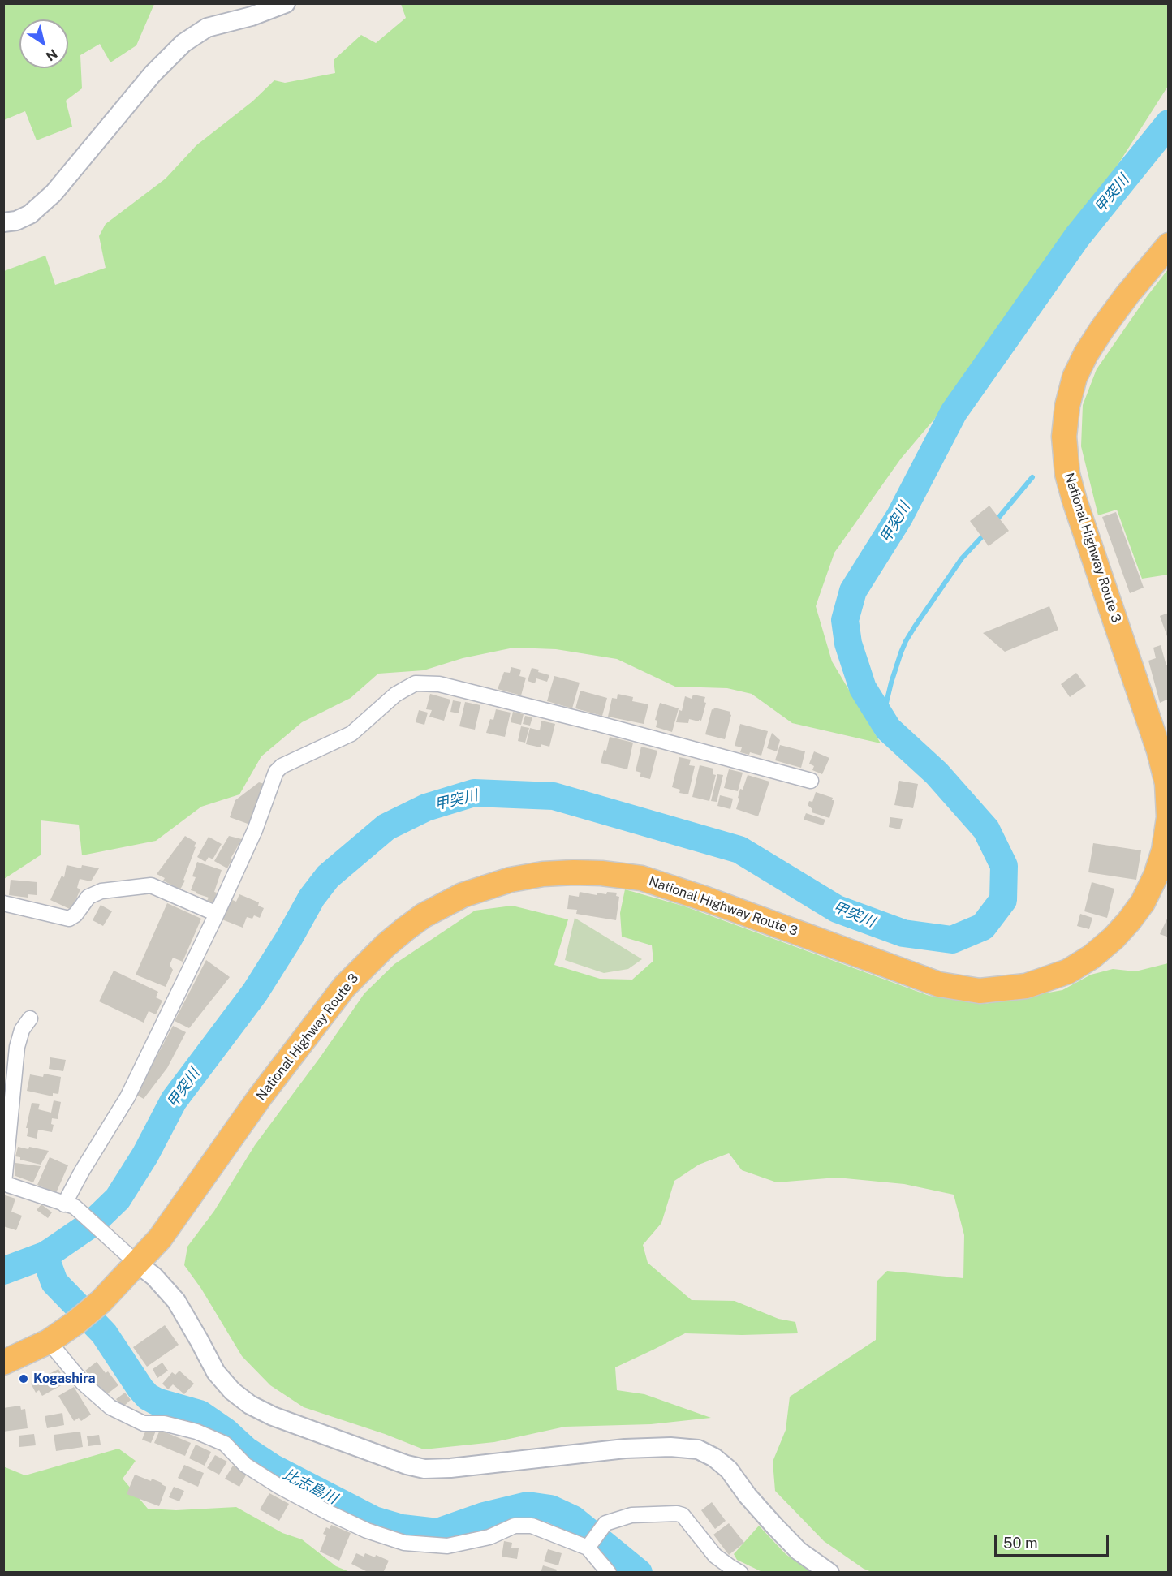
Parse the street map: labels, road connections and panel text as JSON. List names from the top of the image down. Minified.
{"streets":{"highway":["National Highway Route 3"]},"water":["甲突川","比志島川"],"places":["Kogashira"],"scale_bar":"50 m","north":"bottom right"}
